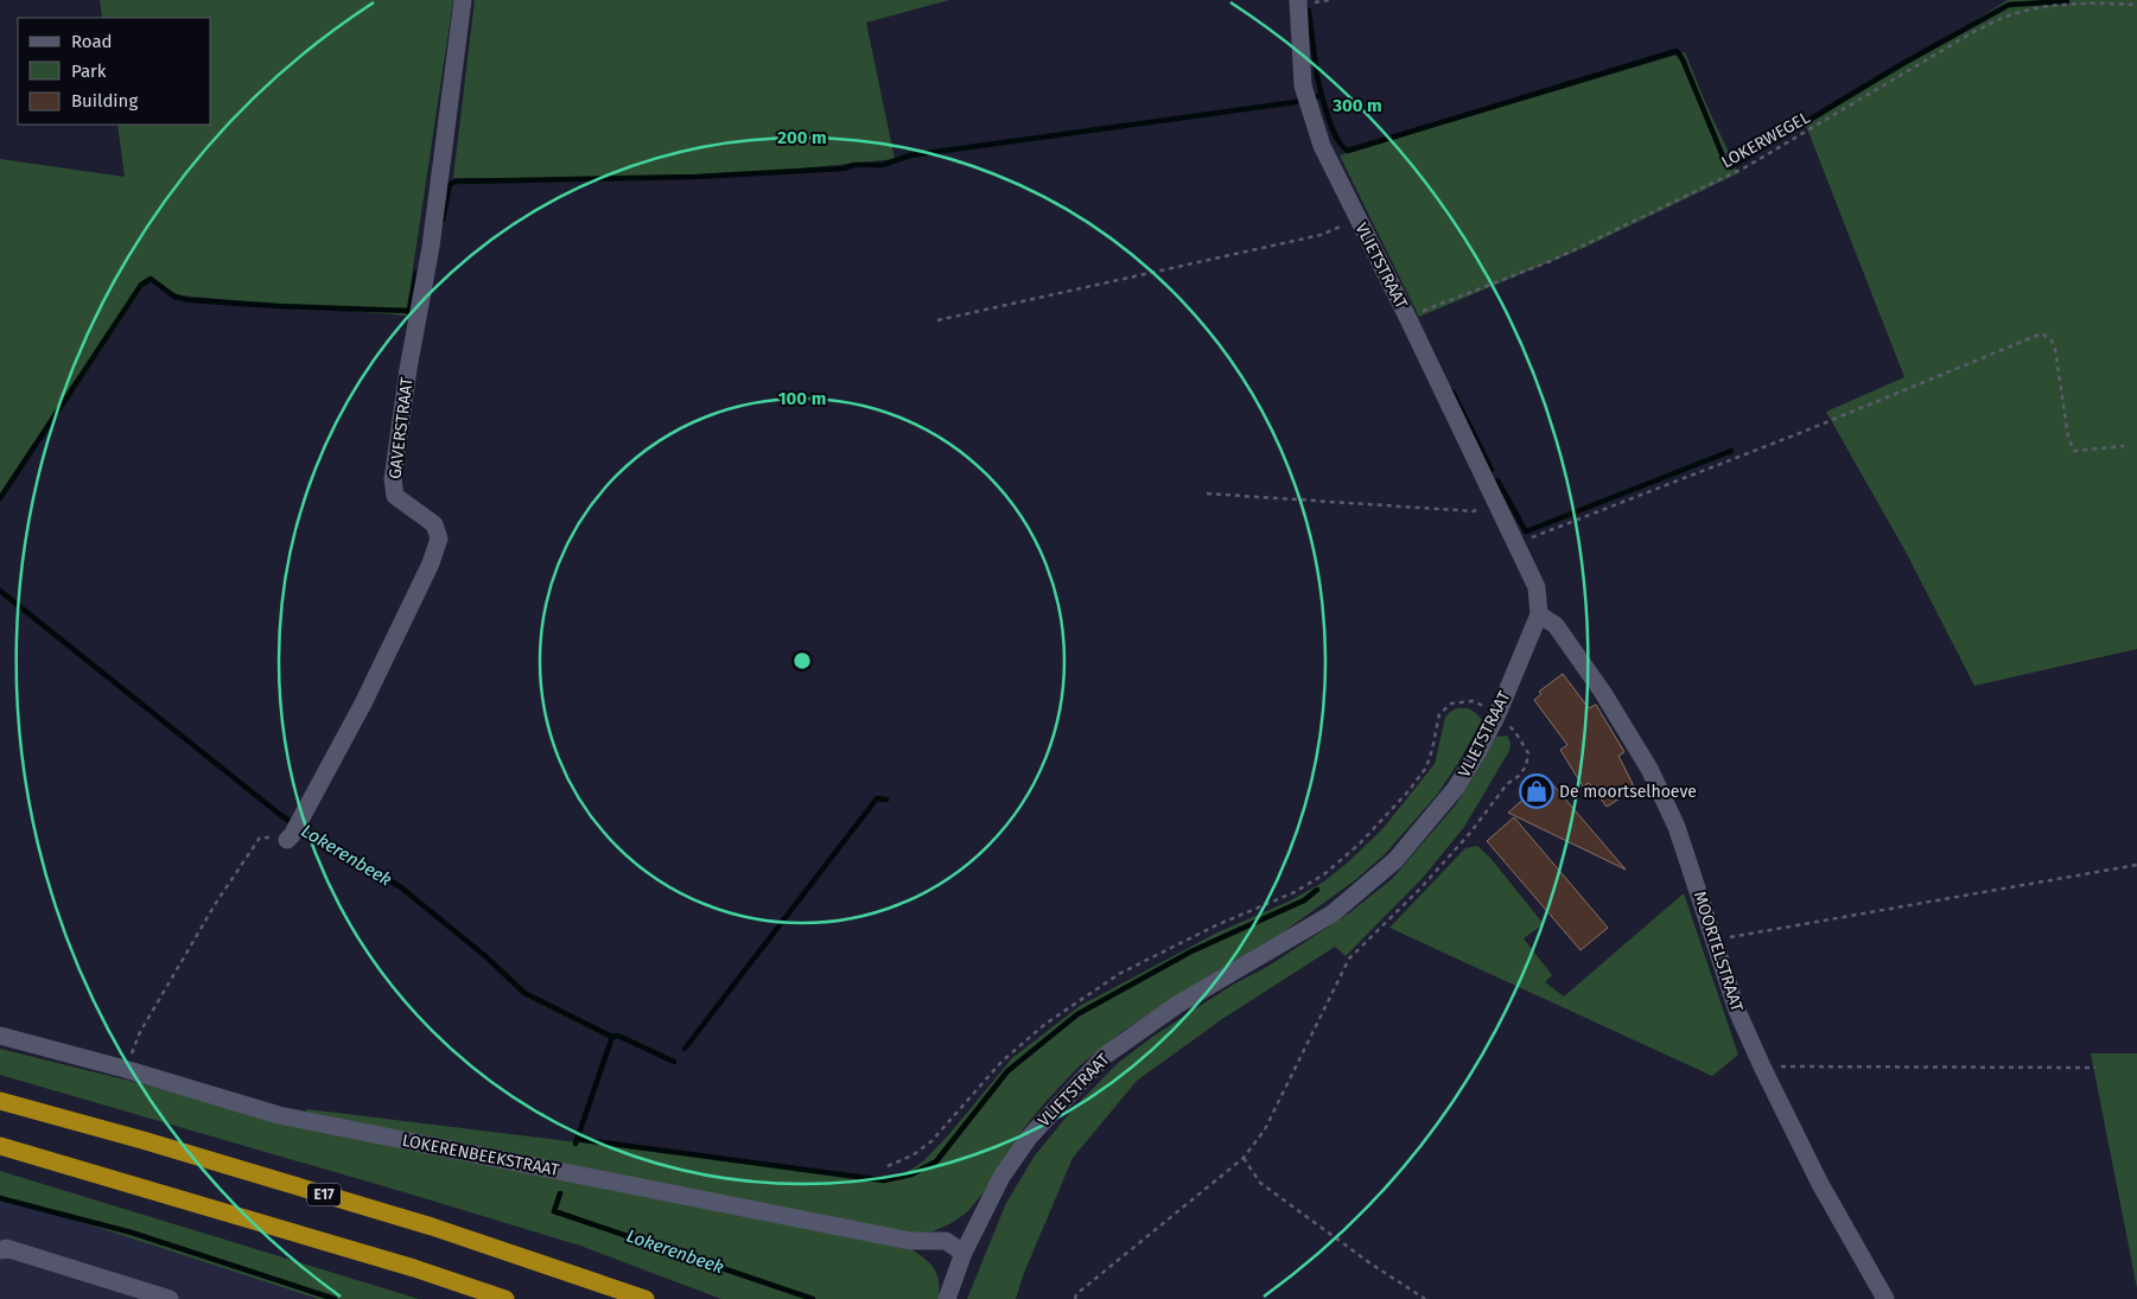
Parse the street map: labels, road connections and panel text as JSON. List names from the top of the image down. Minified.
{"streets":{"highway":["E17"],"street":["VLIETSTRAAT","GAVERSTRAAT","MOORTELSTRAAT","LOKERENBEEKSTRAAT"],"path":["LOKERWEGEL"]},"crossings":[["LOKERWEGEL","VLIETSTRAAT"],["VLIETSTRAAT","MOORTELSTRAAT"],["VLIETSTRAAT","LOKERENBEEKSTRAAT"]],"water":["Lokerenbeek"],"places":{"shop":["De moortselhoeve"]},"legend":["Road","Park","Building"],"rings":["300 m","200 m","100 m"]}
